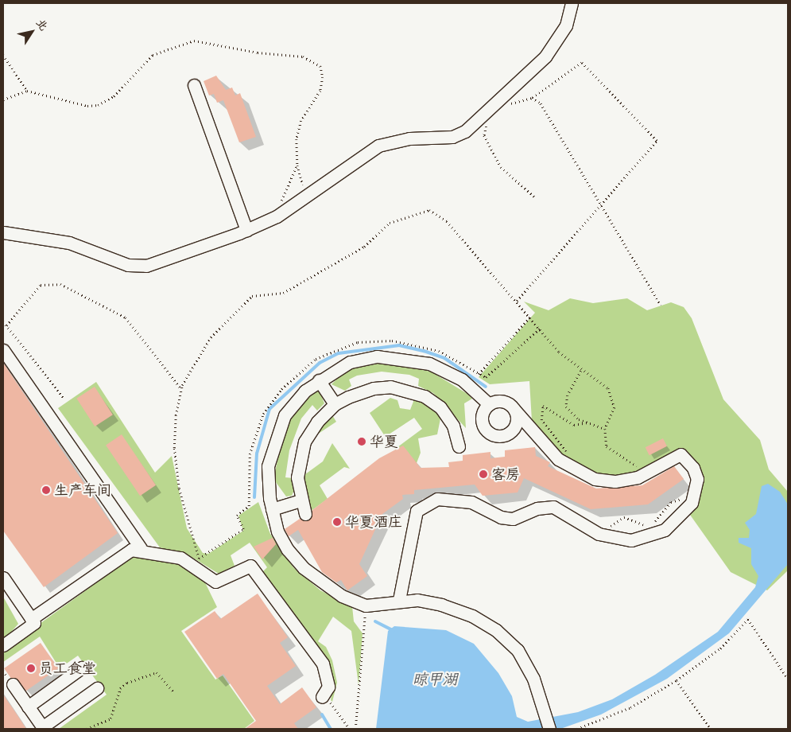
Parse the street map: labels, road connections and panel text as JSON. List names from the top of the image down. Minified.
{"water":["晾甲湖"],"places":["华夏","客房","生产车间","华夏酒庄","员工食堂"],"north":"top right"}
